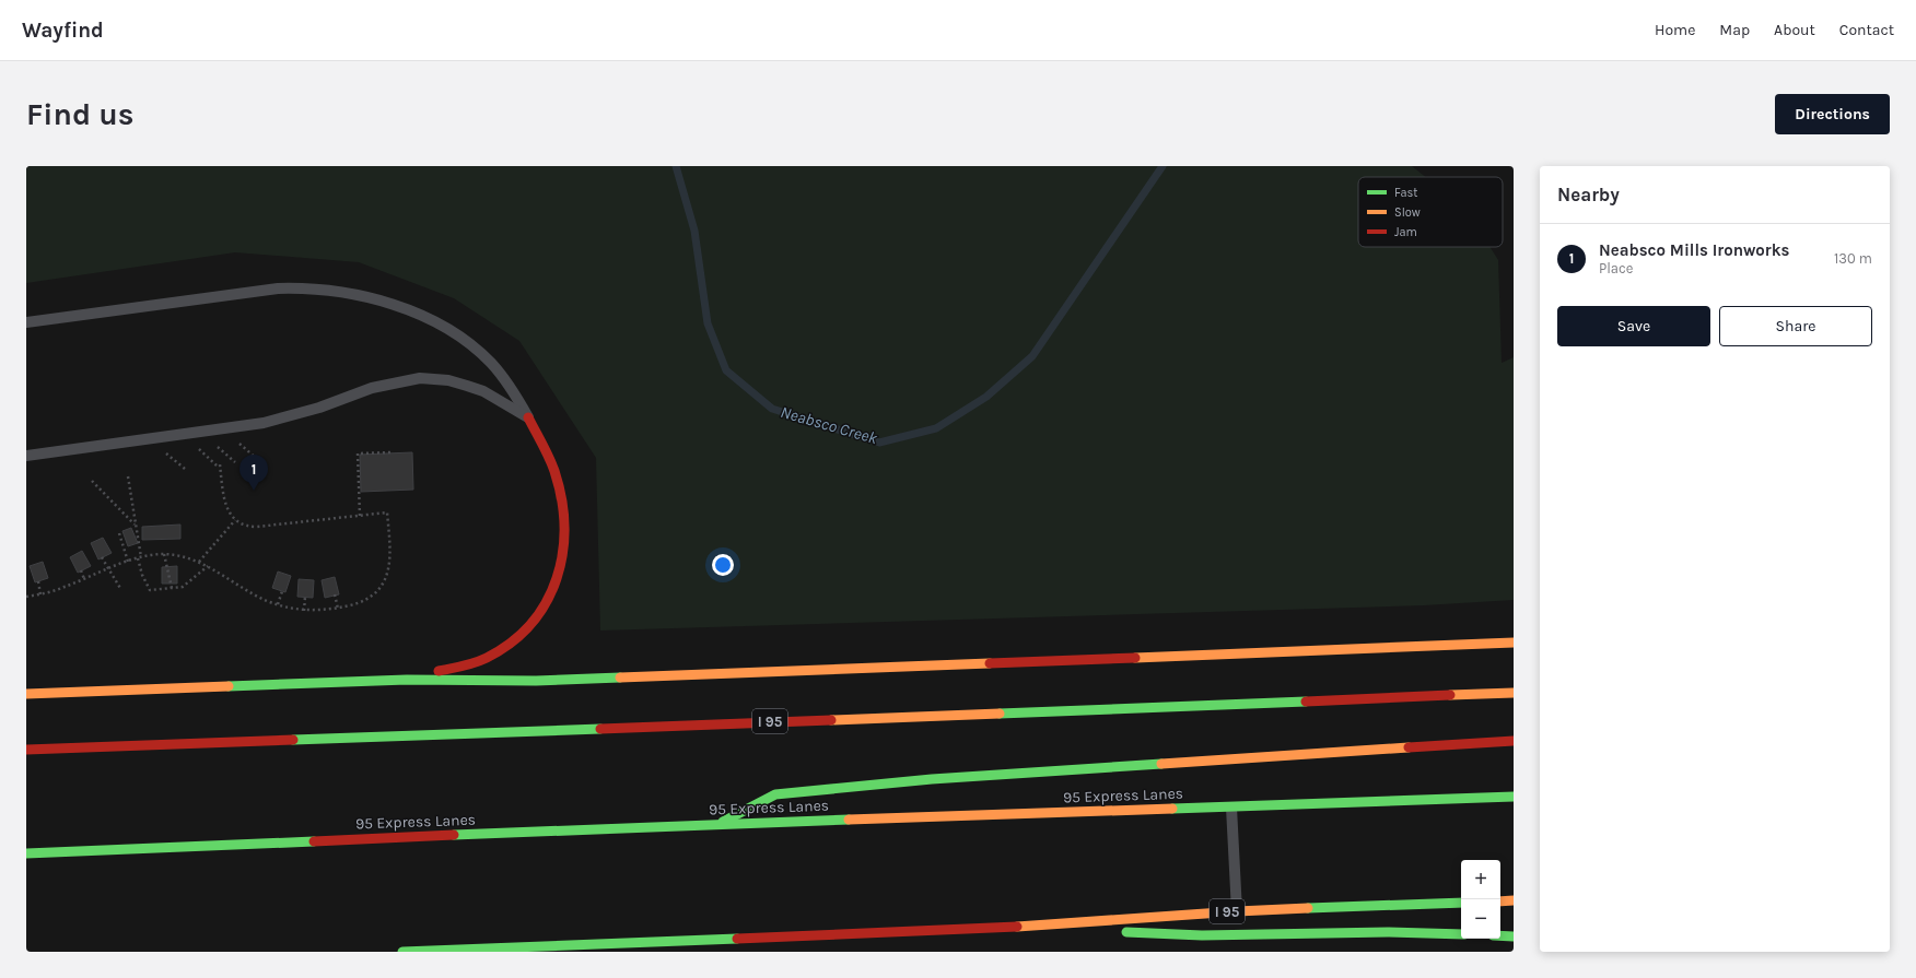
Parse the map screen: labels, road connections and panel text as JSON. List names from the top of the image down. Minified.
{"streets":{"highway":["I 95","95 Express Lanes"]},"water":["Neabsco Creek"],"legend":["Fast","Slow","Jam"],"page":{"header":"Wayfind","nav":["Home","Map","About","Contact"],"buttons":["Directions",["Save","Share"]],"title":"Find us","heading":"Nearby","list":[{"mark":"1","name":"Neabsco Mills Ironworks","note":"Place","value":"130 m"}],"pins":"1","map_buttons":["+","−"]}}
